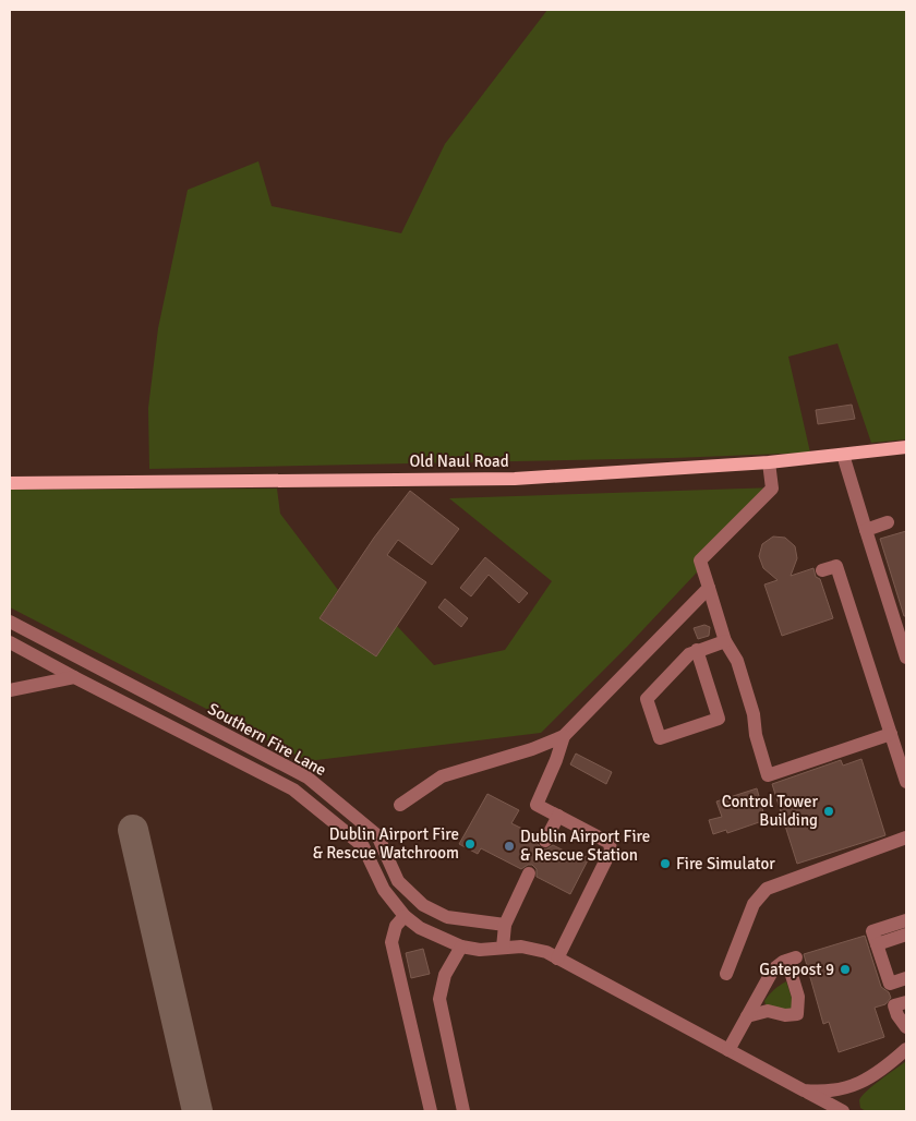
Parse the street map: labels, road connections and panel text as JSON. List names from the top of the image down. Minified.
{"streets":{"main road":["Old Naul Road"],"lane":["Southern Fire Lane"]},"places":["Control Tower Building","Dublin Airport Fire & Rescue Watchroom","Dublin Airport Fire & Rescue Station","Fire Simulator","Gatepost 9"]}
